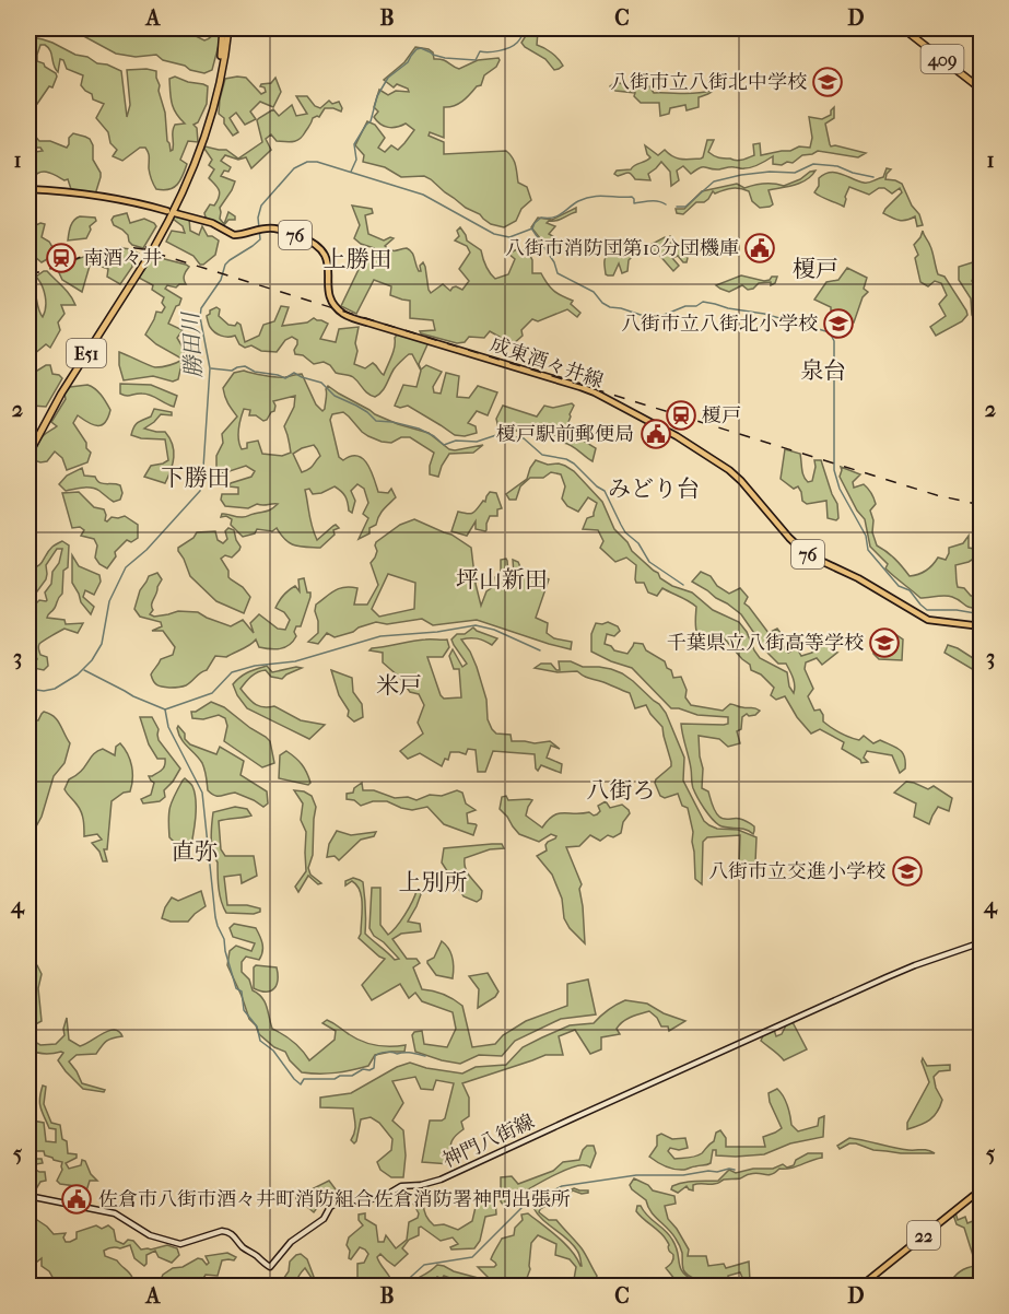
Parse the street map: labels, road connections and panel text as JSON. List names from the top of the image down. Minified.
{"streets":{"highway":["409","E51"],"main road":["76","成東酒々井線","神門八街線","22"]},"districts":["上勝田","榎戸","泉台","下勝田","みどり台","坪山新田","米戸","八街ろ","直弥","上別所"],"water":["勝田川"],"places":{"school or university":["八街市立八街北中学校","八街市立八街北小学校","千葉県立八街高等学校","八街市立交進小学校"],"public building":["八街市消防団第10分団機庫","榎戸駅前郵便局","佐倉市八街市酒々井町消防組合佐倉消防署神門出張所"],"station":["南酒々井","榎戸"]},"grid":{"columns":["A","B","C","D"],"rows":["1","2","3","4","5"]}}
